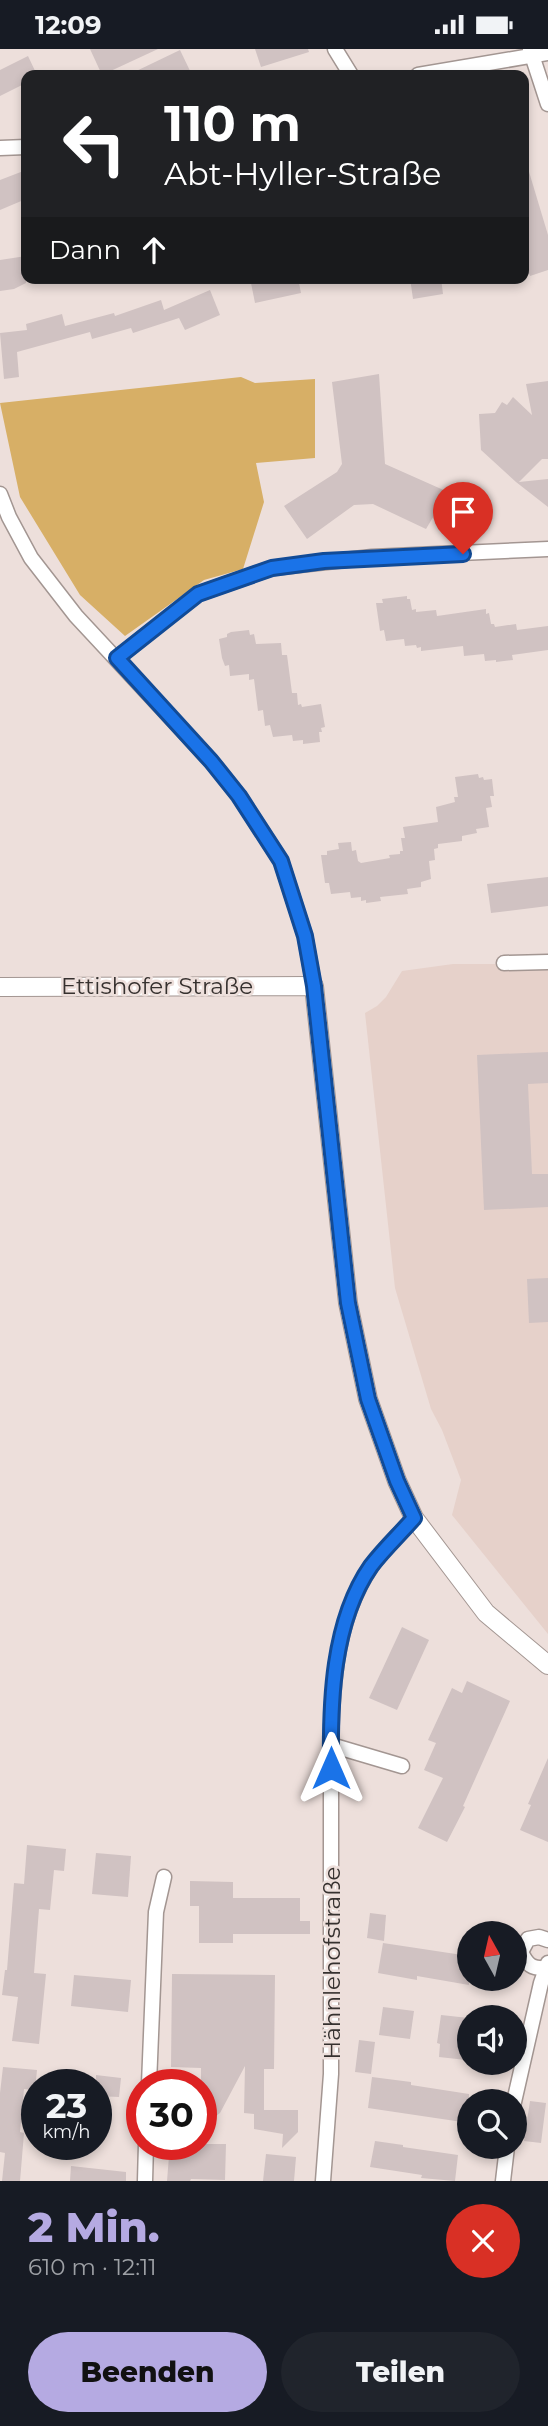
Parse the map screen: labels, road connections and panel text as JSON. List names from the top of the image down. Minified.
{"streets":{"street":["Ettishofer Straße","Hähnlehofstraße"]},"north":"top","page":{"status":"12:09","turn":["110 m","Abt-Hyller-Straße"],"then":"Dann","speed":"23 km/h","limit":"30","heading":["2 Min.","610 m · 12:11"],"buttons":["Beenden","Teilen"]}}
